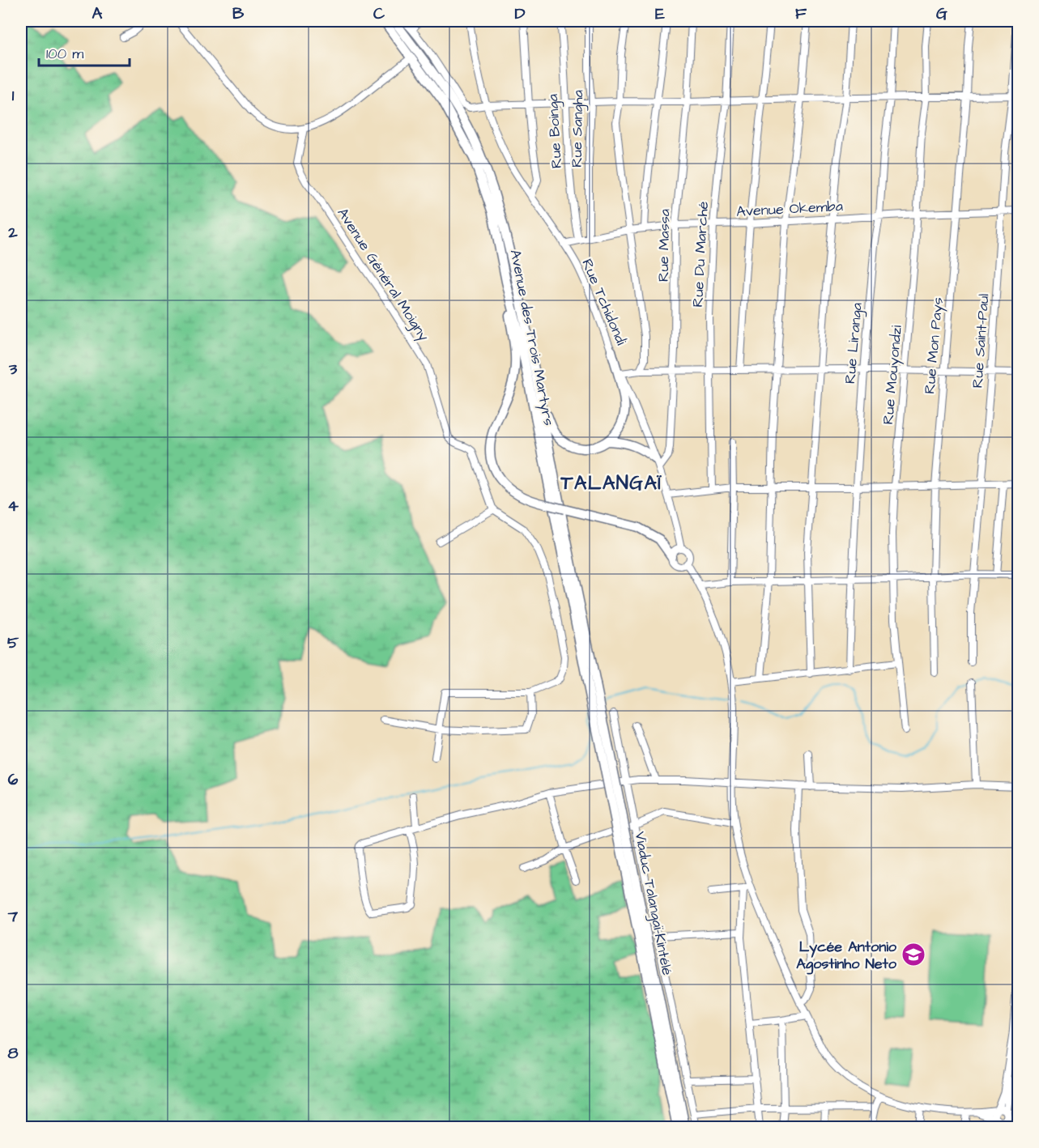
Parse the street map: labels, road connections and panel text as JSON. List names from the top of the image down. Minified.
{"streets":{"highway":["Avenue des Trois Martyrs","Viaduc Talangaï-Kintélé"],"street":["Rue Sangha","Rue Boinga","Avenue Okemba","Rue Massa","Rue Du Marché","Avenue Général Moigny","Rue Tchidondi","Rue Saint-Paul","Rue Liranga","Rue Mon Pays","Rue Mouyondzi"]},"crossings":[["Rue Sangha","Avenue Okemba"],["Rue Boinga","Avenue Okemba"],["Avenue Okemba","Rue Massa"],["Avenue Okemba","Rue Du Marché"],["Avenue Okemba","Rue Tchidondi"],["Avenue Okemba","Rue Saint-Paul"],["Avenue Okemba","Rue Liranga"],["Avenue Okemba","Rue Mon Pays"],["Avenue Okemba","Rue Mouyondzi"],["Rue Massa","Rue Tchidondi"],["Avenue des Trois Martyrs","Viaduc Talangaï-Kintélé"]],"districts":["TALANGAÏ"],"places":{"school or university":["Lycée Antonio Agostinho Neto"]},"scale_bar":"100 m","grid":{"columns":["A","B","C","D","E","F","G"],"rows":["1","2","3","4","5","6","7","8"]}}
